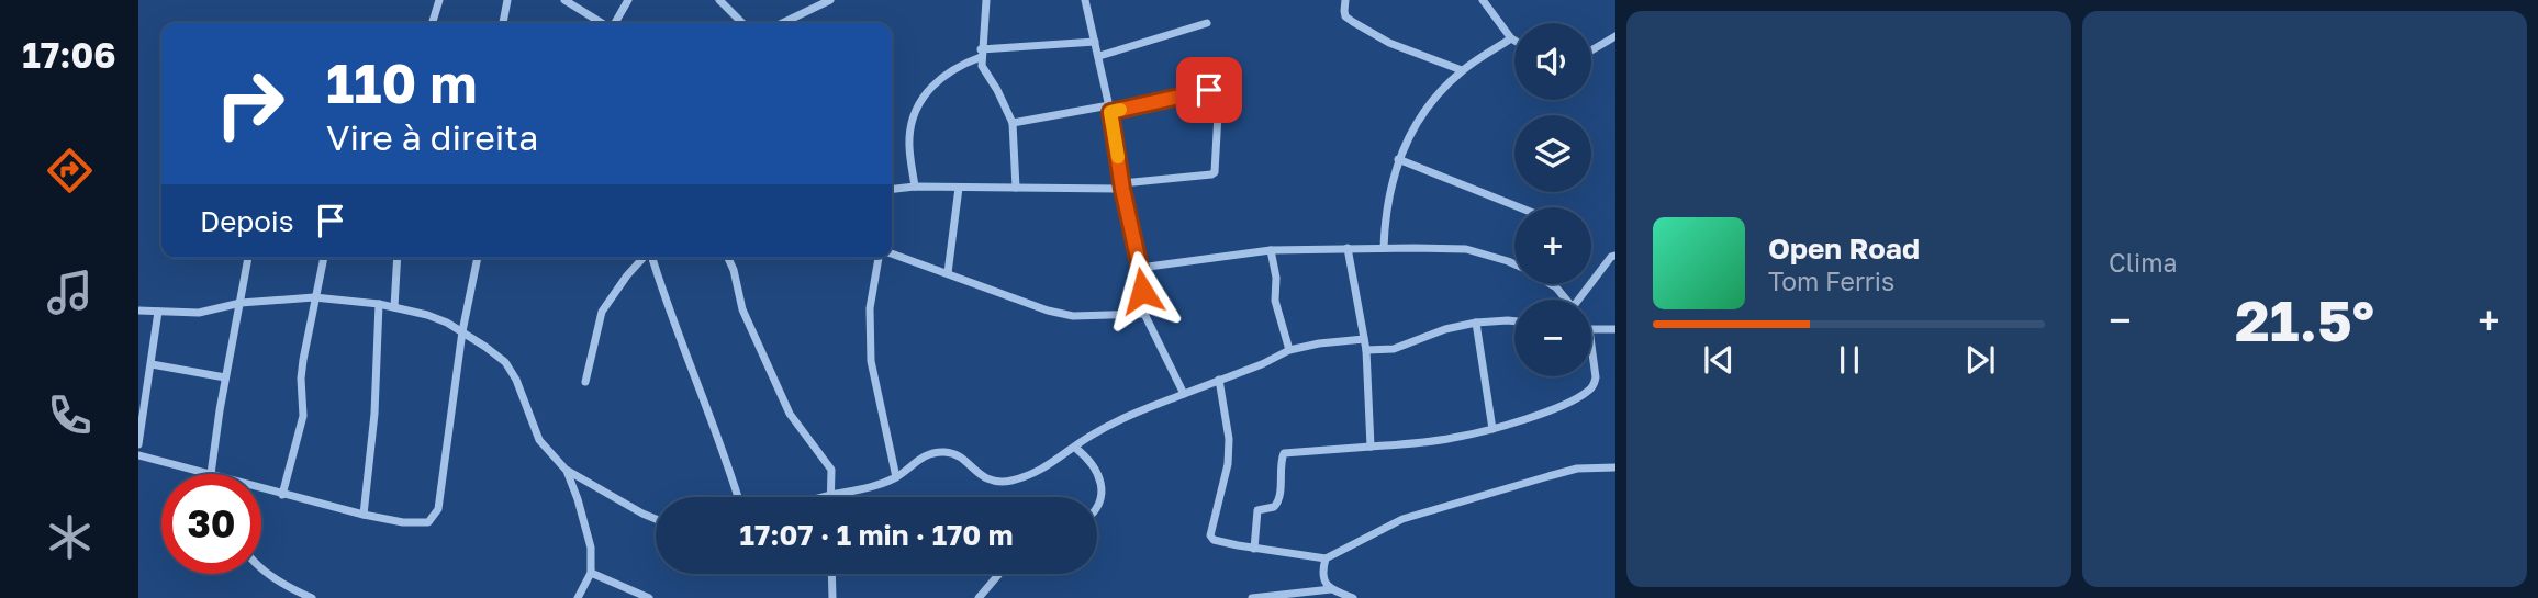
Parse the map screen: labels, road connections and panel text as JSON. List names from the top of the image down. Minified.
{"page":{"tabs":"17:06","tile":"Clima","map_buttons":["+","−"],"turn":["110 m","Vire à direita"],"then":"Depois","song":["Open Road","Tom Ferris"],"heat":["−","21.5°","+"],"limit":"30","trip":"17:07 · 1 min · 170 m"}}
